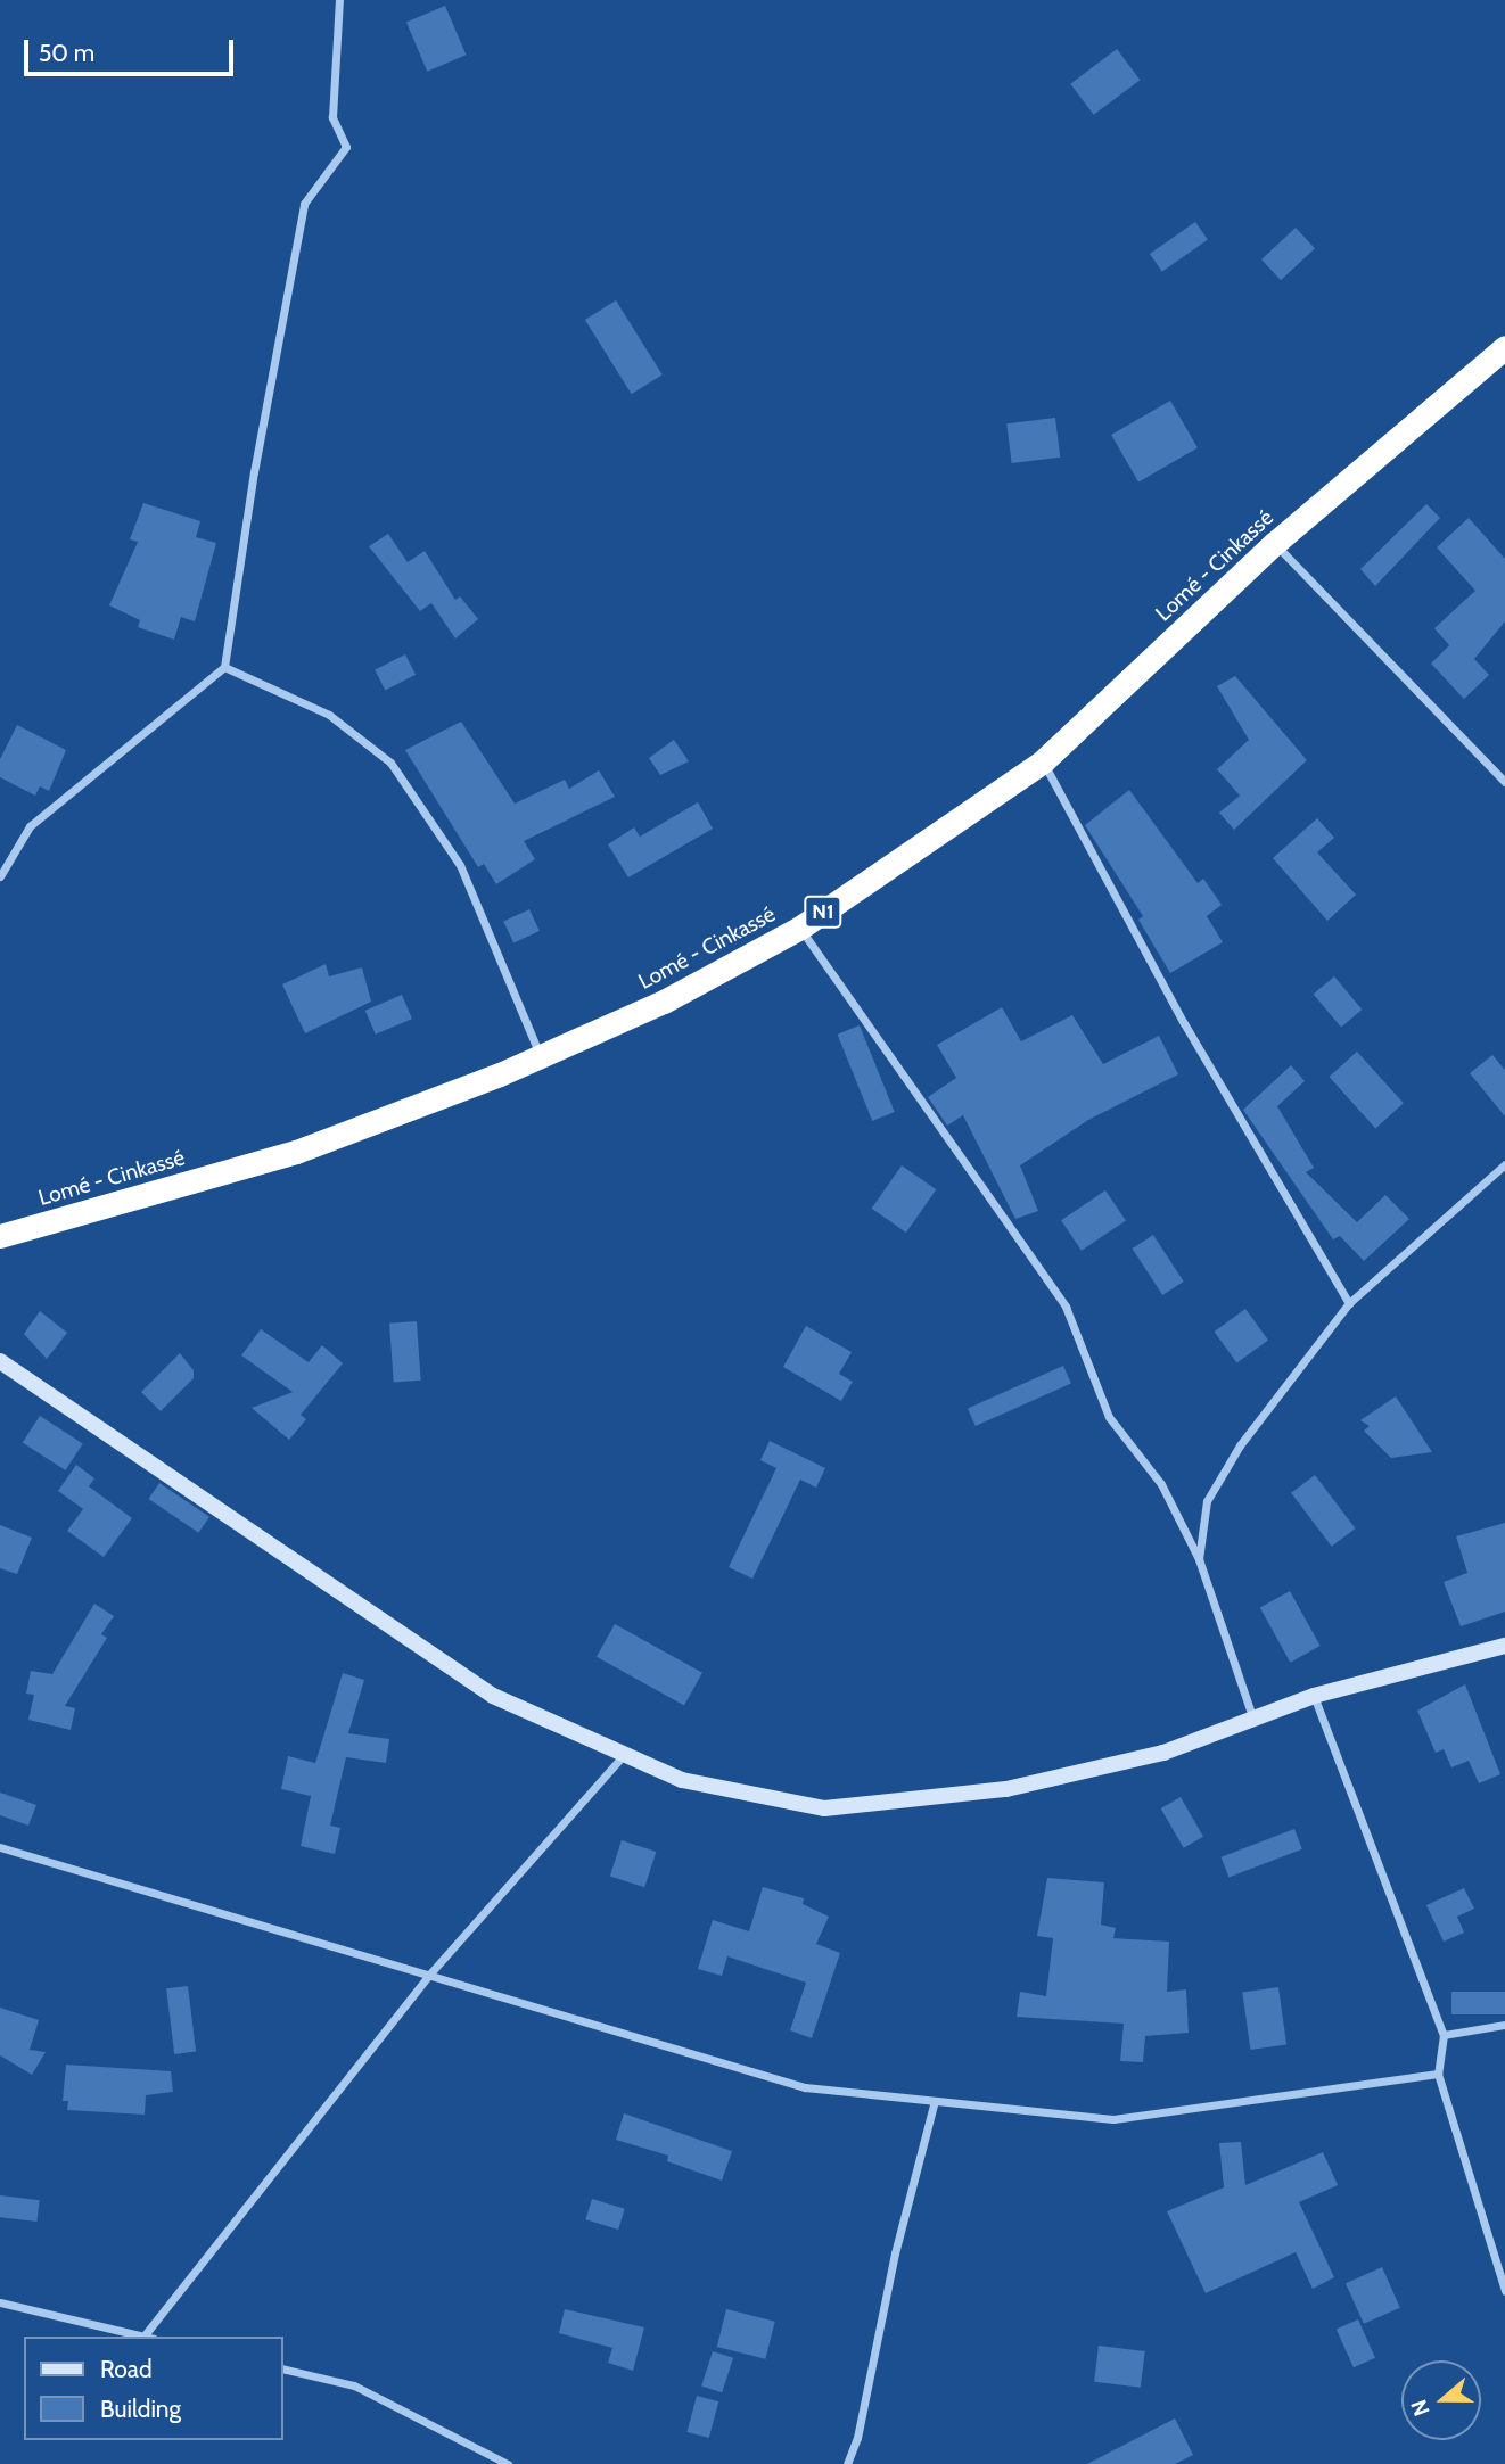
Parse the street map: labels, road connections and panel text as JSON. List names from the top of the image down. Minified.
{"streets":{"highway":["Lomé - Cinkassé","N1"]},"legend":["Road","Building"],"scale_bar":"50 m","north":"left"}
